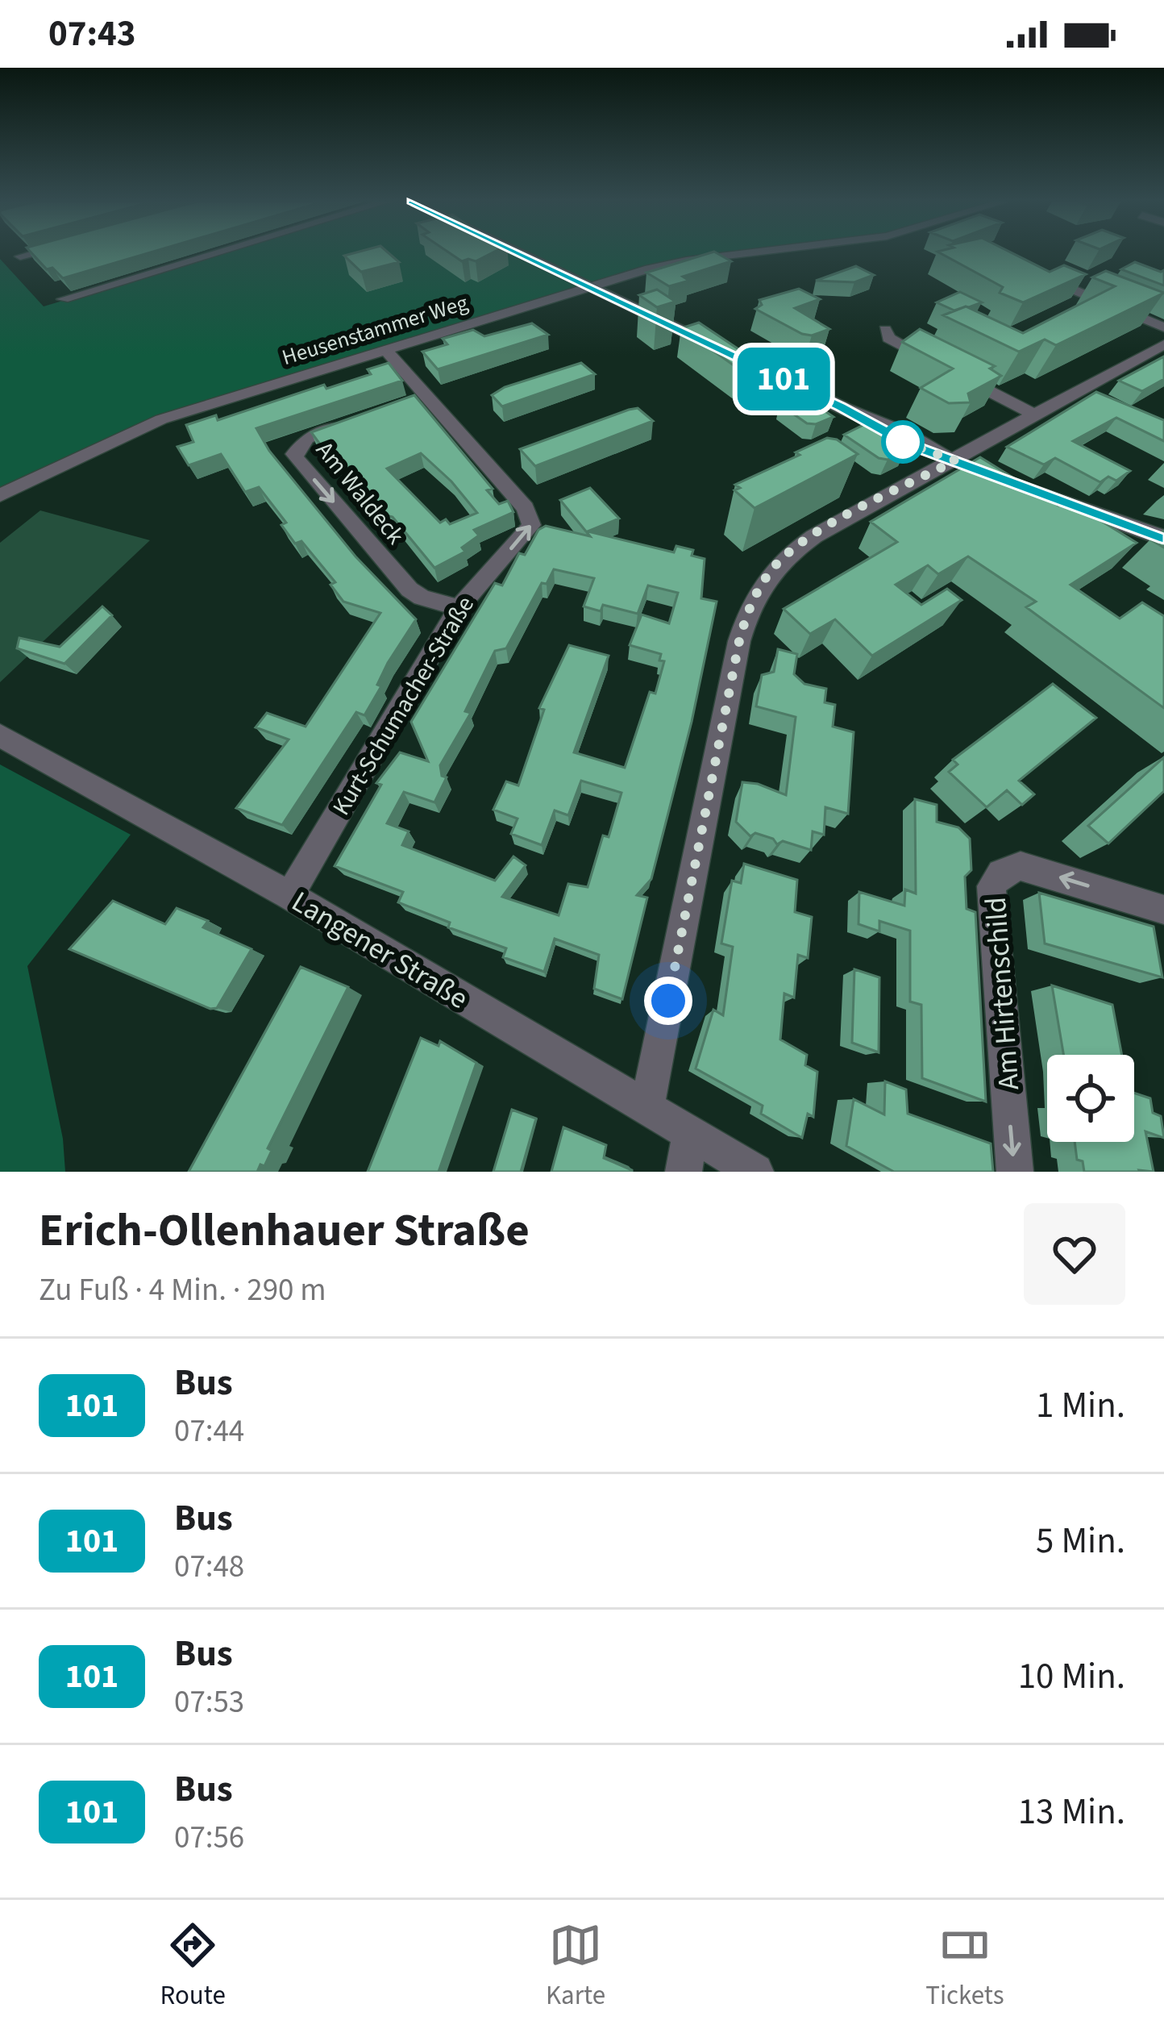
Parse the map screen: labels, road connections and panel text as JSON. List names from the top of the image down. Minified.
{"streets":{"street":["Heusenstammer Weg","Am Waldeck","Kurt-Schumacher-Straße","Langener Straße","Am Hirtenschild"]},"crossings":[["Heusenstammer Weg","Kurt-Schumacher-Straße"],["Am Waldeck","Kurt-Schumacher-Straße"],["Kurt-Schumacher-Straße","Langener Straße"]],"lines":["bus line 101"],"page":{"status":"07:43","on_map":"101","heading":["Erich-Ollenhauer Straße","Zu Fuß · 4 Min. · 290 m"],"list":[{"mark":"101","name":"Bus","note":"07:44","value":"1 Min."},{"mark":"101","name":"Bus","note":"07:48","value":"5 Min."},{"mark":"101","name":"Bus","note":"07:53","value":"10 Min."},{"mark":"101","name":"Bus","note":"07:56","value":"13 Min."}],"tabs":["Route","Karte","Tickets"]}}
